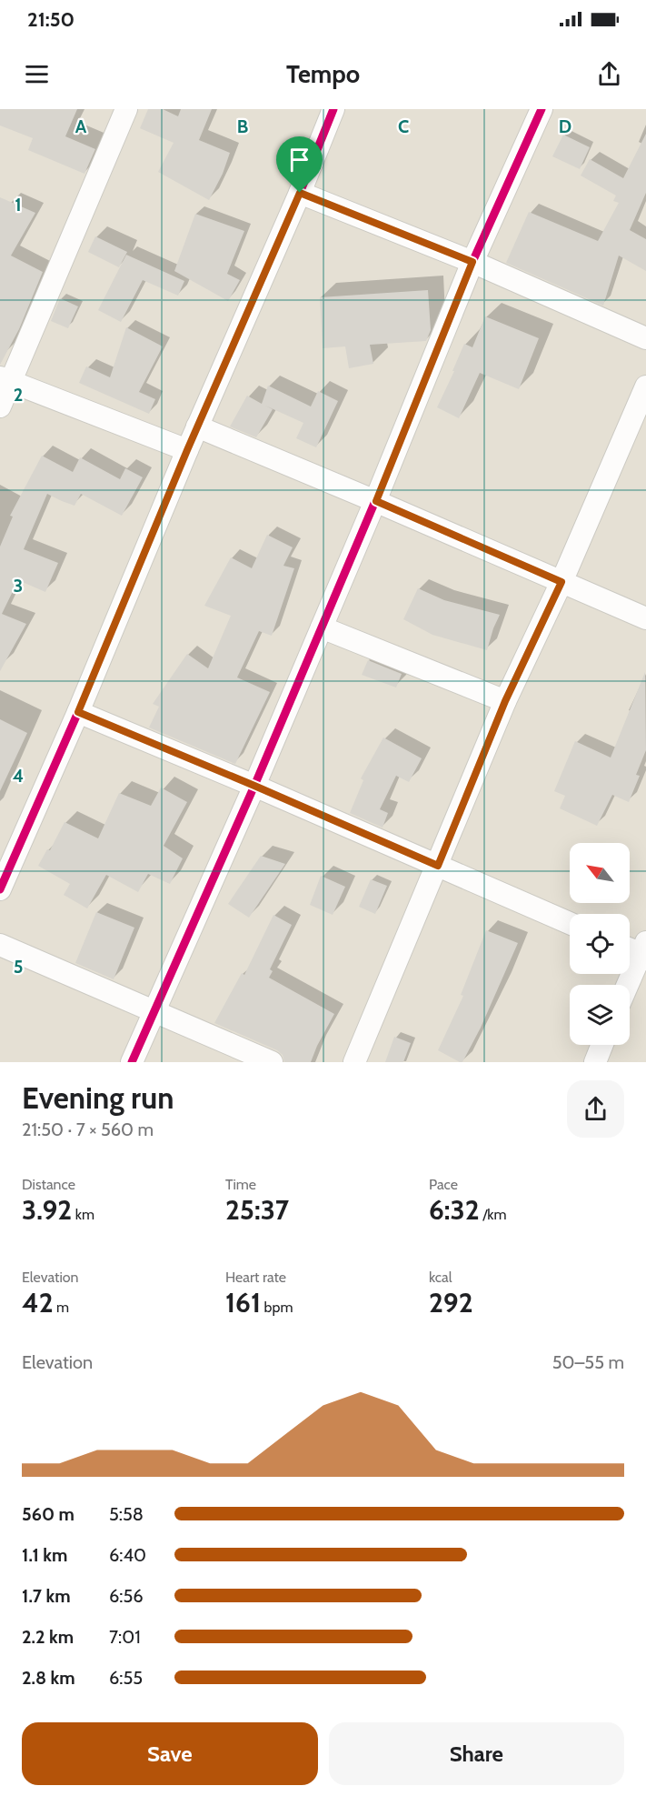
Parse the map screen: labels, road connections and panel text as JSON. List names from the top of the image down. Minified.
{"north":"top left","page":{"status":"21:50","header":"Tempo","heading":["Evening run","21:50 · 7 × 560 m"],"stats":[["Distance","3.92 km"],["Time","25:37"],["Pace","6:32 /km"],["Elevation","42 m"],["Heart rate","161 bpm"],["kcal","292"]],"chart":["Elevation","50–55 m"],"list":[{"name":"560 m","note":"5:58"},{"name":"1.1 km","note":"6:40"},{"name":"1.7 km","note":"6:56"},{"name":"2.2 km","note":"7:01"},{"name":"2.8 km","note":"6:55"}],"buttons":["Save","Share"]},"grid":{"columns":["A","B","C","D"],"rows":["1","2","3","4","5"]}}
